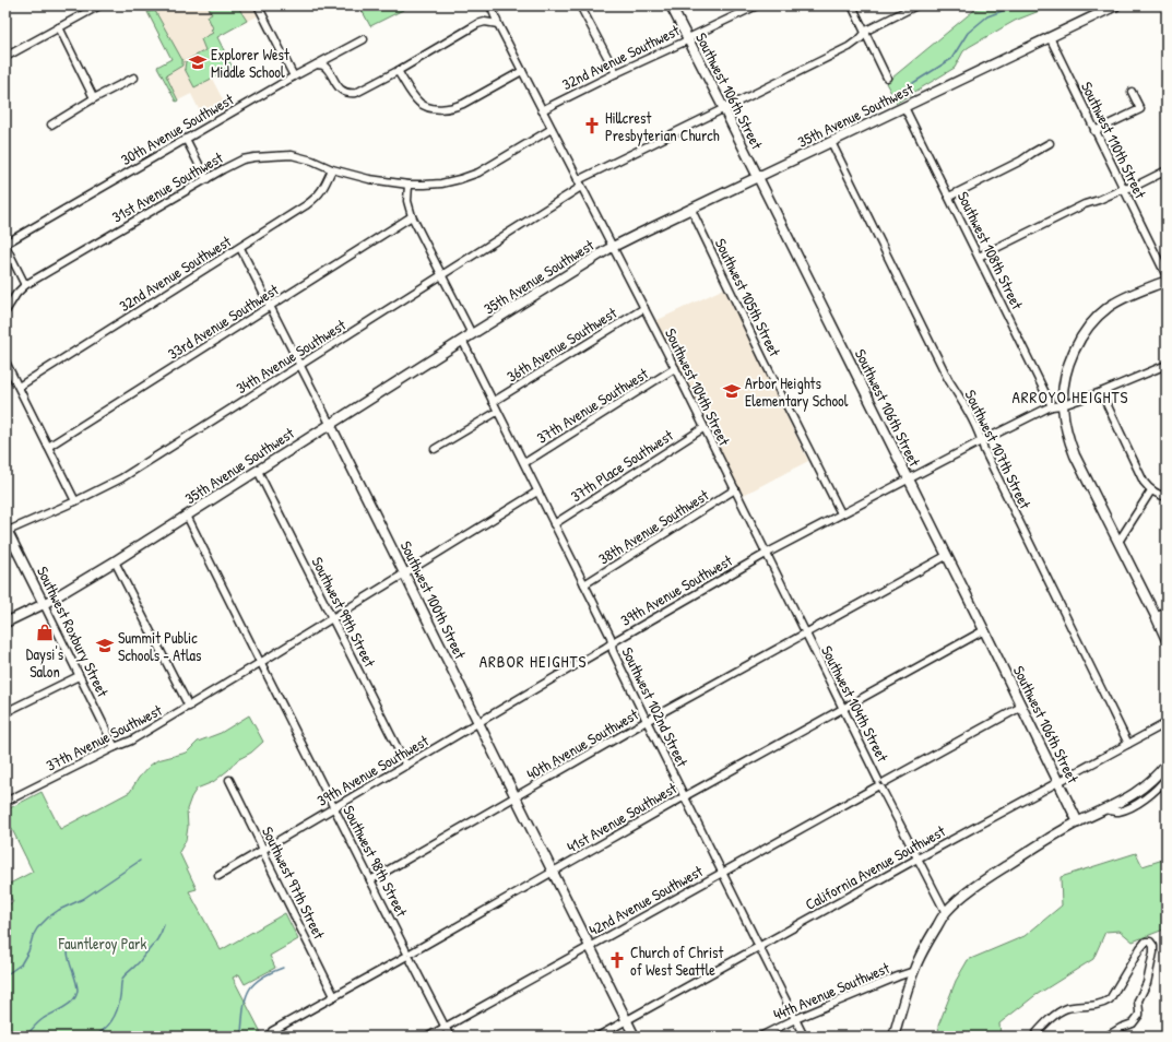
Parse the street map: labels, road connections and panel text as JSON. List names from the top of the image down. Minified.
{"streets":{"street":["32nd Avenue Southwest","Southwest 106th Street","35th Avenue Southwest","30th Avenue Southwest","Southwest 110th Street","31st Avenue Southwest","Southwest 108th Street","Southwest 105th Street","33rd Avenue Southwest","36th Avenue Southwest","34th Avenue Southwest","Southwest 104th Street","37th Avenue Southwest","Southwest 107th Street","37th Place Southwest","38th Avenue Southwest","39th Avenue Southwest","Southwest 100th Street","Southwest 99th Street","Southwest Roxbury Street","Southwest 102nd Street","40th Avenue Southwest","41st Avenue Southwest","Southwest 98th Street","California Avenue Southwest","Southwest 97th Street","42nd Avenue Southwest","44th Avenue Southwest"]},"crossings":[["32nd Avenue Southwest","Southwest 106th Street"],["32nd Avenue Southwest","31st Avenue Southwest"],["32nd Avenue Southwest","Southwest 104th Street"],["32nd Avenue Southwest","Southwest 100th Street"],["Southwest 106th Street","35th Avenue Southwest"],["Southwest 106th Street","39th Avenue Southwest"],["Southwest 106th Street","40th Avenue Southwest"],["Southwest 106th Street","41st Avenue Southwest"],["Southwest 106th Street","California Avenue Southwest"],["Southwest 106th Street","42nd Avenue Southwest"],["35th Avenue Southwest","Southwest 110th Street"],["35th Avenue Southwest","Southwest 108th Street"],["35th Avenue Southwest","Southwest 105th Street"],["35th Avenue Southwest","Southwest 104th Street"],["35th Avenue Southwest","Southwest 107th Street"],["35th Avenue Southwest","Southwest 100th Street"],["35th Avenue Southwest","Southwest 99th Street"],["35th Avenue Southwest","Southwest Roxbury Street"],["35th Avenue Southwest","Southwest 102nd Street"],["35th Avenue Southwest","Southwest 98th Street"],["Southwest 108th Street","39th Avenue Southwest"],["Southwest 105th Street","39th Avenue Southwest"],["33rd Avenue Southwest","Southwest 100th Street"],["36th Avenue Southwest","Southwest 104th Street"],["36th Avenue Southwest","Southwest 102nd Street"],["34th Avenue Southwest","Southwest 104th Street"],["34th Avenue Southwest","Southwest 100th Street"],["34th Avenue Southwest","Southwest Roxbury Street"],["Southwest 104th Street","37th Avenue Southwest"],["Southwest 104th Street","37th Place Southwest"],["Southwest 104th Street","38th Avenue Southwest"],["Southwest 104th Street","39th Avenue Southwest"],["Southwest 104th Street","40th Avenue Southwest"],["Southwest 104th Street","41st Avenue Southwest"],["Southwest 104th Street","California Avenue Southwest"],["Southwest 104th Street","42nd Avenue Southwest"],["37th Avenue Southwest","Southwest 100th Street"],["37th Avenue Southwest","Southwest 99th Street"],["37th Avenue Southwest","Southwest Roxbury Street"],["37th Avenue Southwest","Southwest 102nd Street"],["37th Avenue Southwest","Southwest 98th Street"],["Southwest 107th Street","39th Avenue Southwest"],["Southwest 107th Street","California Avenue Southwest"],["37th Place Southwest","Southwest 102nd Street"],["38th Avenue Southwest","Southwest 102nd Street"],["39th Avenue Southwest","Southwest 100th Street"],["39th Avenue Southwest","Southwest 99th Street"],["39th Avenue Southwest","Southwest 102nd Street"],["39th Avenue Southwest","Southwest 98th Street"],["39th Avenue Southwest","Southwest 97th Street"],["Southwest 100th Street","40th Avenue Southwest"],["Southwest 100th Street","41st Avenue Southwest"],["Southwest 100th Street","California Avenue Southwest"],["Southwest 100th Street","42nd Avenue Southwest"],["Southwest 102nd Street","40th Avenue Southwest"],["Southwest 102nd Street","41st Avenue Southwest"],["Southwest 102nd Street","California Avenue Southwest"],["Southwest 102nd Street","42nd Avenue Southwest"],["Southwest 102nd Street","44th Avenue Southwest"],["40th Avenue Southwest","Southwest 98th Street"],["41st Avenue Southwest","Southwest 98th Street"],["41st Avenue Southwest","Southwest 97th Street"],["Southwest 98th Street","42nd Avenue Southwest"]],"districts":["ARROYO HEIGHTS","ARBOR HEIGHTS"],"parks":["Fauntleroy Park"],"places":{"school or university":["Explorer West Middle School","Arbor Heights Elementary School","Summit Public Schools - Atlas"],"church":["Hillcrest Presbyterian Church","Church of Christ of West Seattle"],"shop":["Daysi's Salon"]}}
